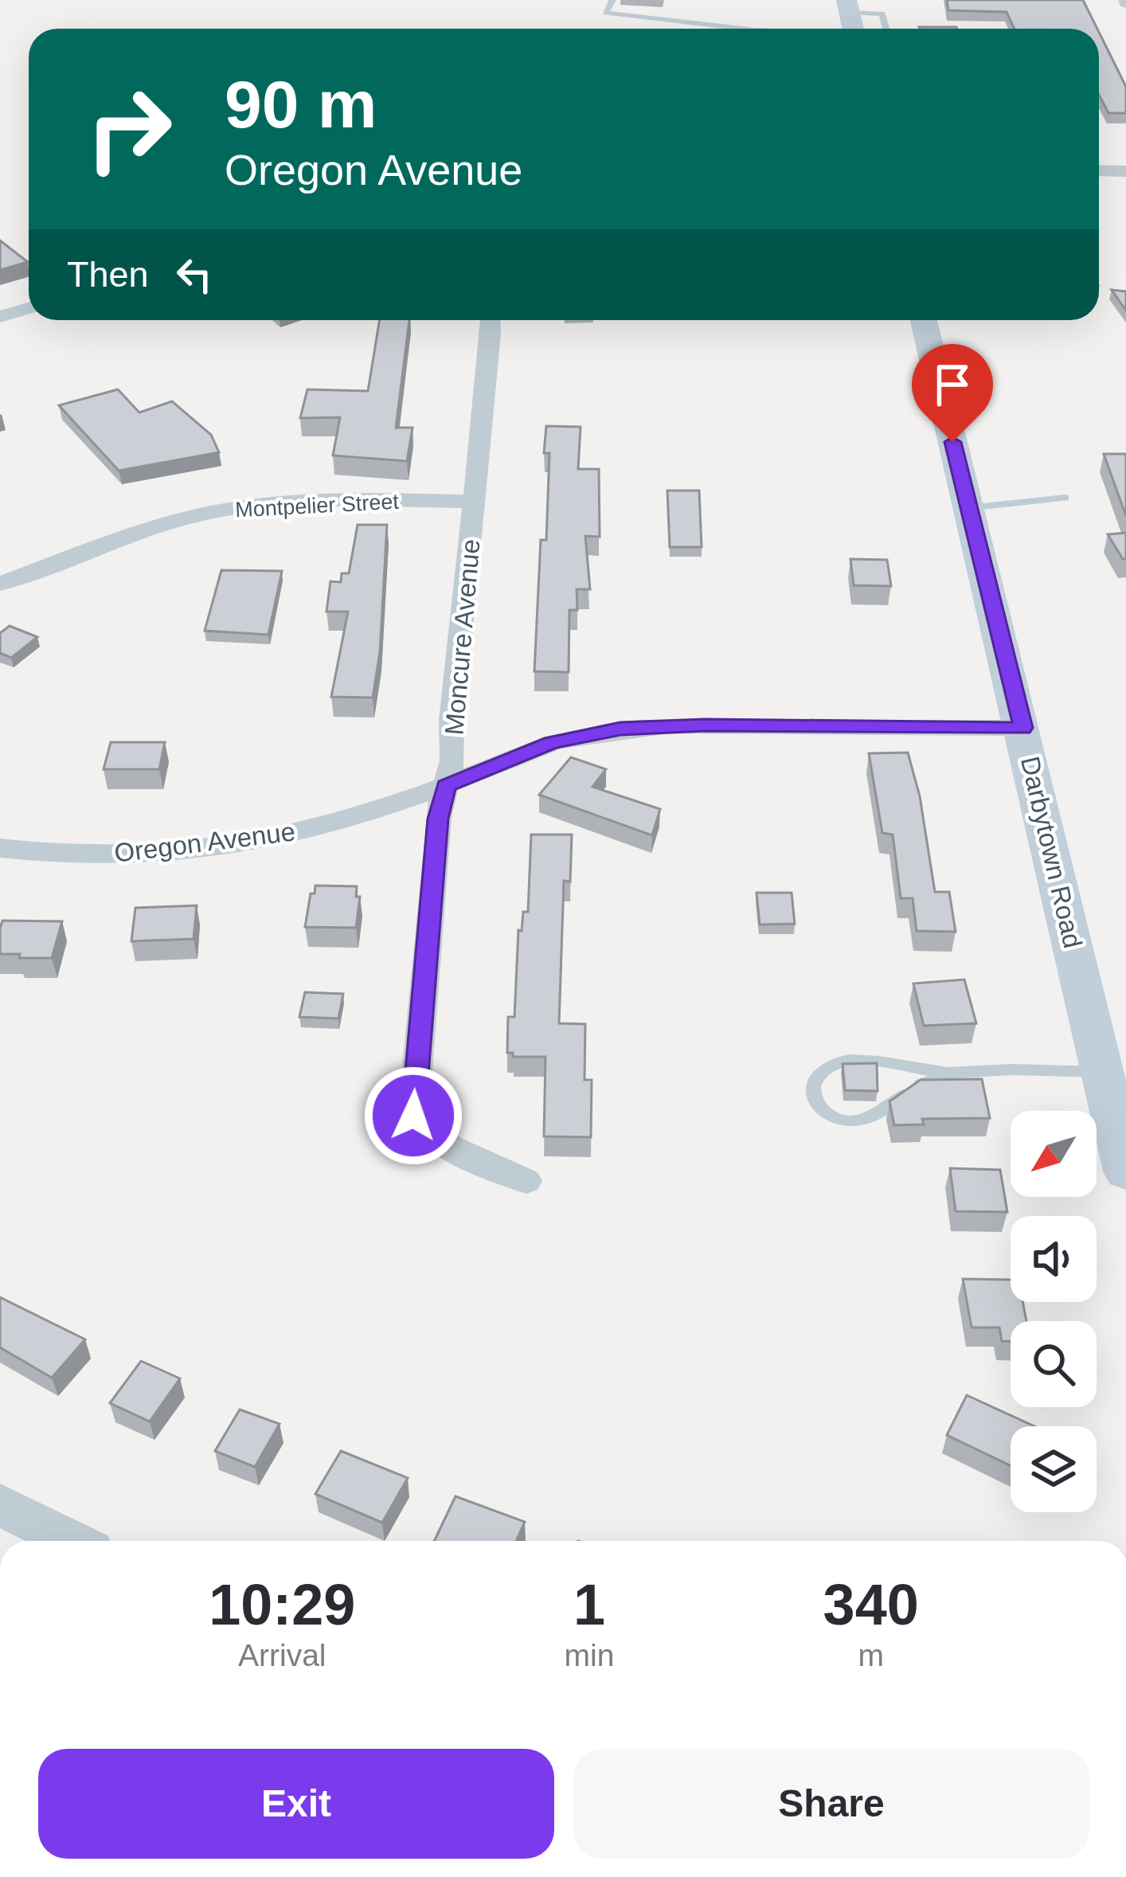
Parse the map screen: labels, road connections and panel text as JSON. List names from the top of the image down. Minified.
{"streets":{"main road":["Darbytown Road"],"street":["Montpelier Street","Moncure Avenue","Oregon Avenue"]},"crossings":[["Montpelier Street","Moncure Avenue"],["Moncure Avenue","Oregon Avenue"],["Oregon Avenue","Darbytown Road"]],"north":"bottom left","page":{"turn":["90 m","Oregon Avenue"],"then":"Then","eta":["10:29","Arrival","1","min","340","m"],"buttons":["Exit","Share"]}}
